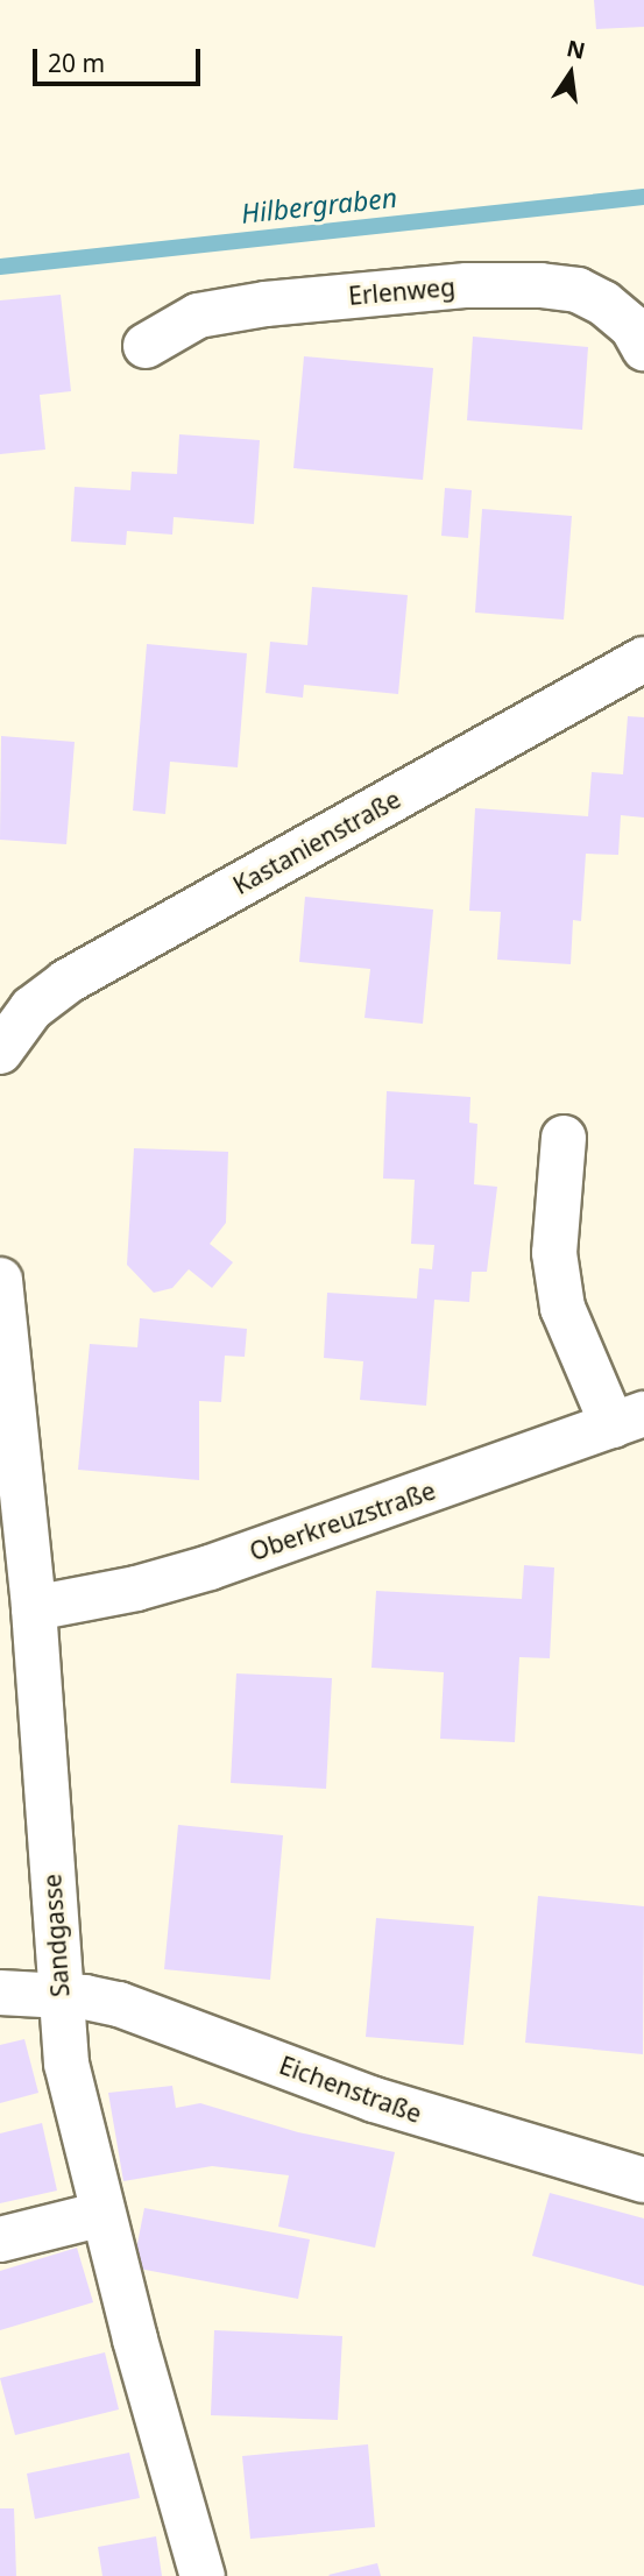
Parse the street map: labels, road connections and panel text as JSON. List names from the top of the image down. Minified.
{"streets":{"street":["Erlenweg","Kastanienstraße","Oberkreuzstraße","Sandgasse","Eichenstraße"]},"crossings":[["Oberkreuzstraße","Sandgasse"],["Sandgasse","Eichenstraße"]],"water":["Hilbergraben"],"scale_bar":"20 m","north":"top"}
